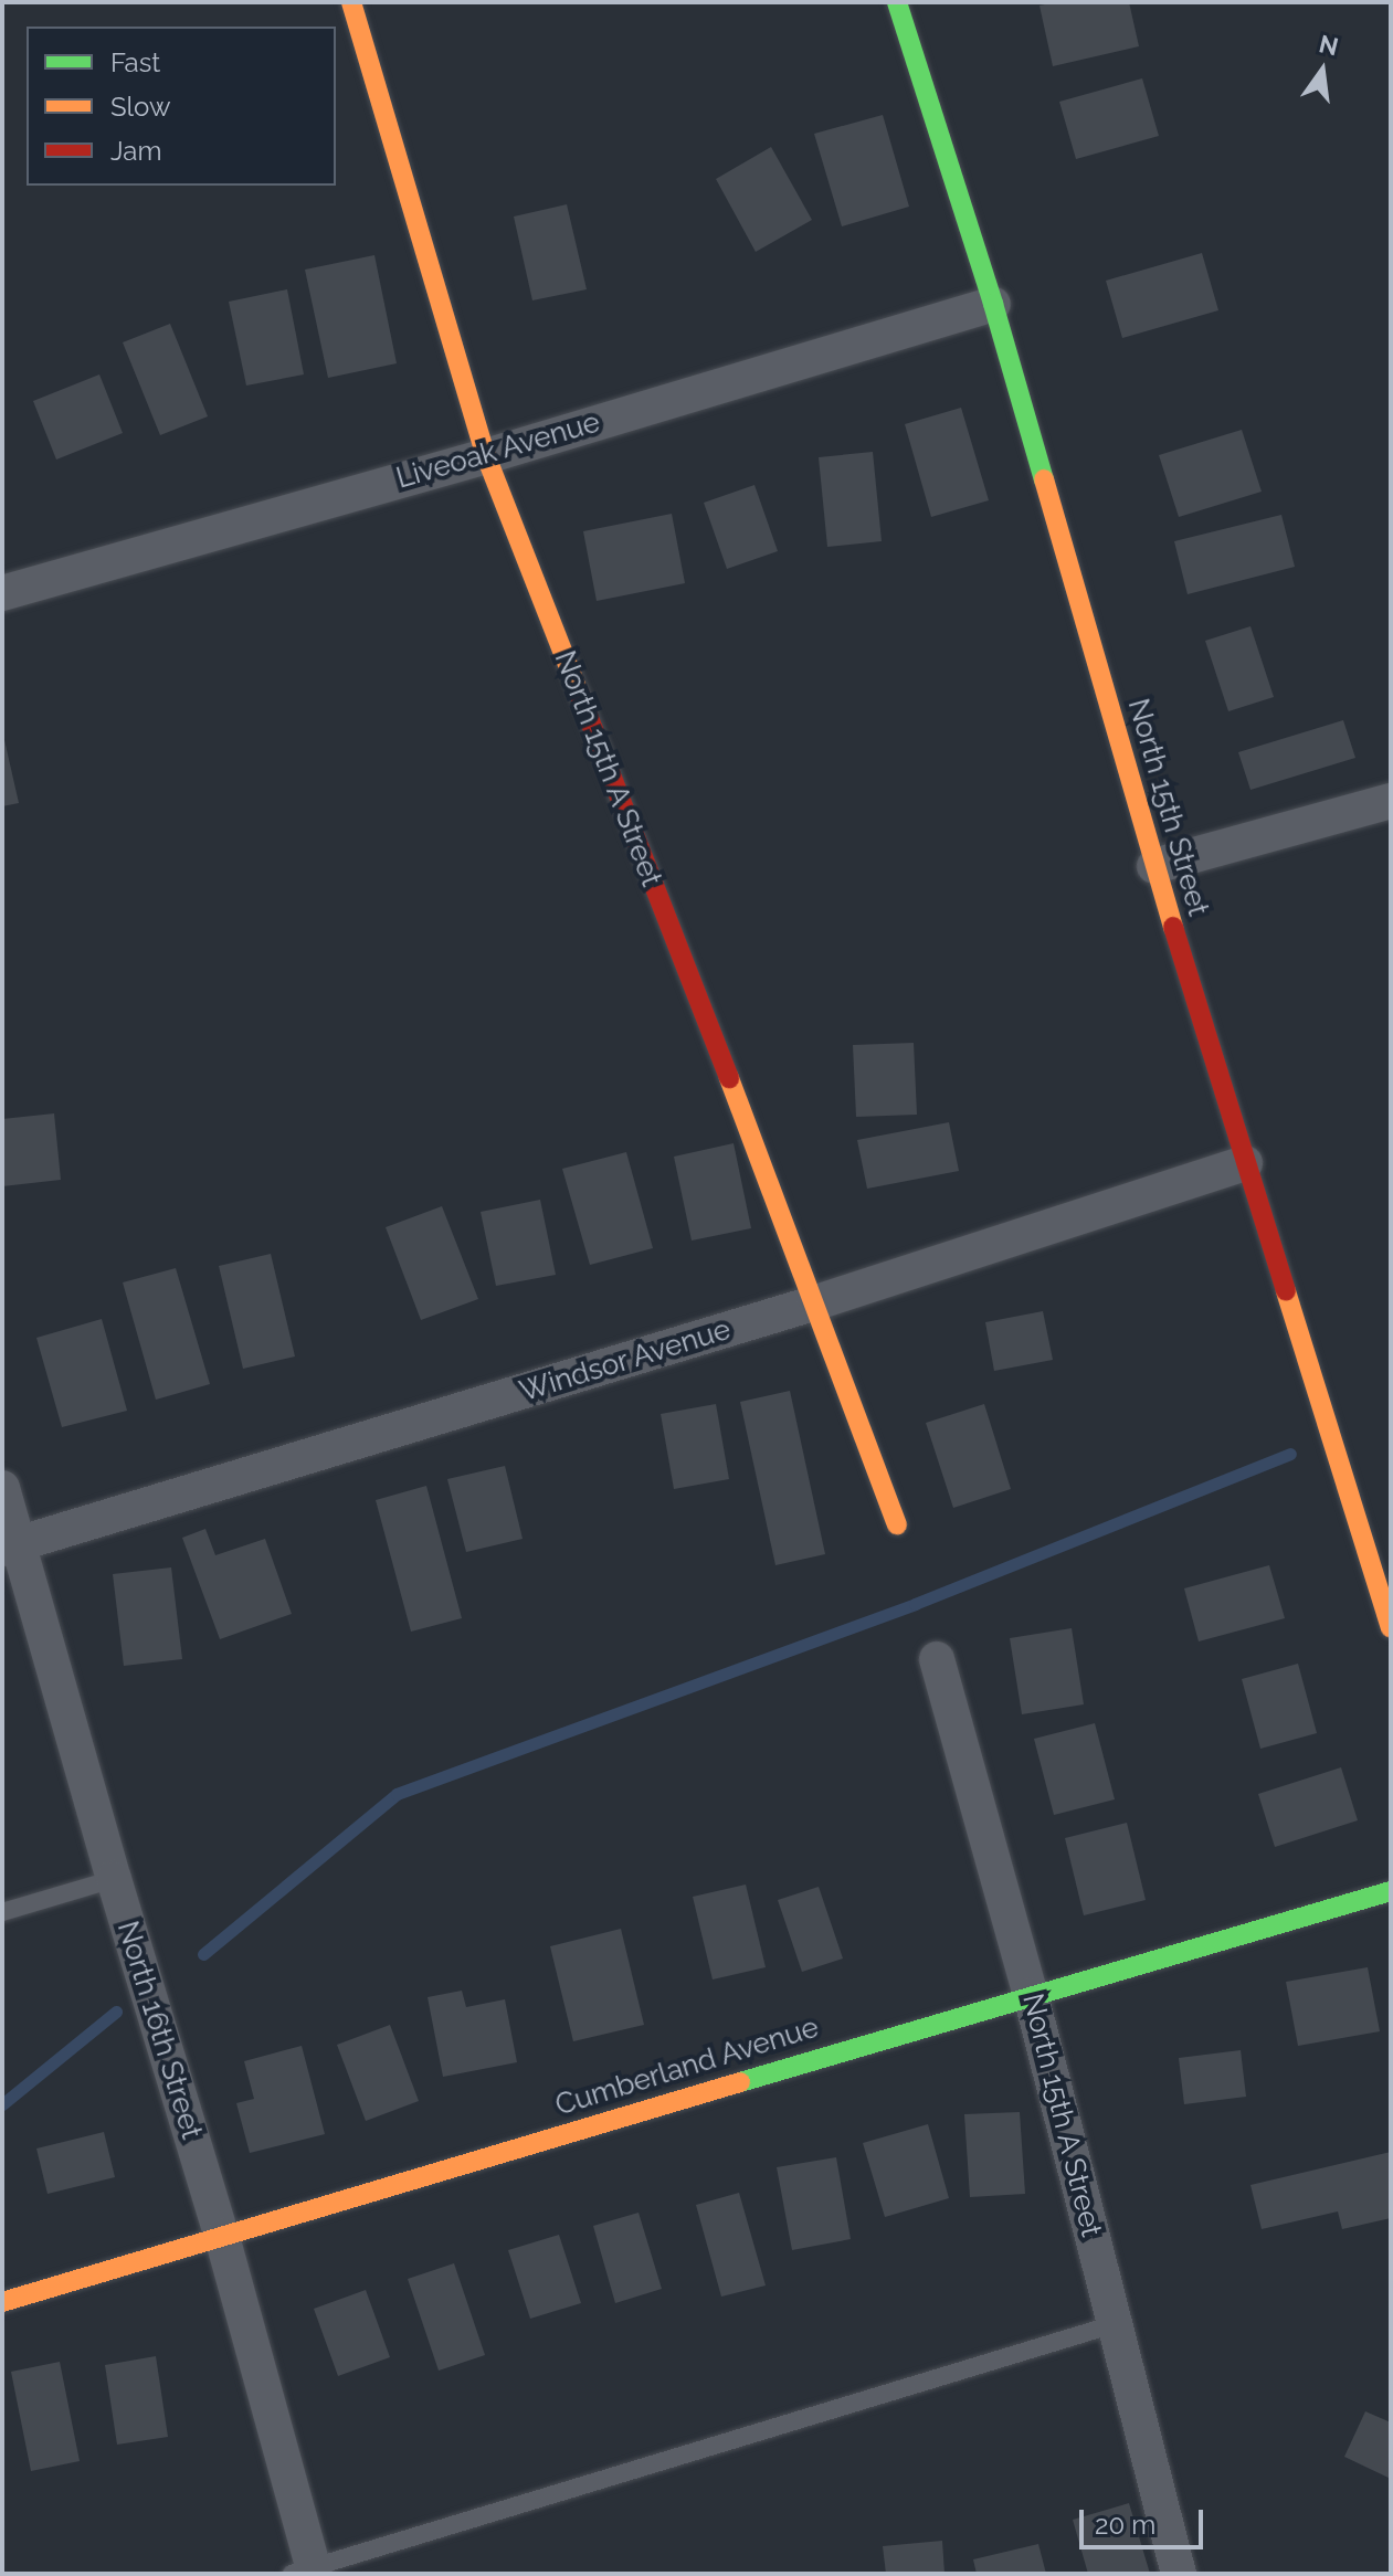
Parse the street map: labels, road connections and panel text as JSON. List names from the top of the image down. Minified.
{"streets":{"street":["Liveoak Avenue","North 15th A Street","North 15th Street","Windsor Avenue","North 16th Street","Cumberland Avenue"]},"crossings":[["Liveoak Avenue","North 15th A Street"],["Liveoak Avenue","North 15th Street"],["North 15th A Street","Windsor Avenue"],["North 15th A Street","Cumberland Avenue"],["North 15th Street","Windsor Avenue"],["Windsor Avenue","North 16th Street"],["North 16th Street","Cumberland Avenue"]],"legend":["Fast","Slow","Jam"],"scale_bar":"20 m","north":"top"}
